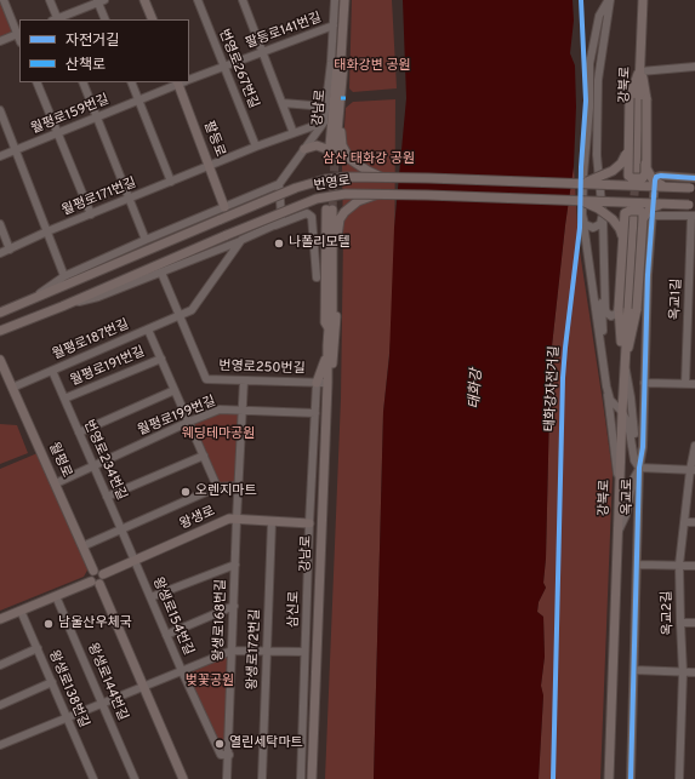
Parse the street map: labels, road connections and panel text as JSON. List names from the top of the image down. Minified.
{"streets":{"main road":["강북로","강남로","팔등로","번영로","월평로","왕생로"],"street":["팔등로141번길","번영로267번길","월평로159번길","월평로171번길","옥교1길","월평로187번길","월평로191번길","번영로250번길","월평로199번길","번영로234번길","옥교로","삼신로","옥교2길","왕생로154번길","왕생로168번길","왕생로172번길","왕생로144번길","왕생로138번길"],"cycle path":["태화강자전거길"]},"crossings":[["팔등로141번길","번영로267번길"],["번영로267번길","월평로171번길"],["강남로","번영로250번길"],["팔등로","월평로171번길"],["월평로187번길","번영로250번길"],["월평로187번길","월평로"],["월평로187번길","번영로234번길"],["월평로191번길","번영로234번길"],["번영로250번길","삼신로"],["번영로250번길","왕생로168번길"],["월평로199번길","월평로"],["월평로199번길","번영로234번길"],["월평로199번길","삼신로"],["월평로199번길","왕생로168번길"],["월평로","왕생로"],["번영로234번길","왕생로"],["번영로234번길","왕생로154번길"],["왕생로","삼신로"],["왕생로","왕생로154번길"],["왕생로","왕생로168번길"],["왕생로","왕생로172번길"],["왕생로154번길","왕생로168번길"]],"water":["태화강"],"parks":["태화강변 공원","삼산 태화강 공원","웨딩테마공원","벚꽃공원"],"places":["나폴리모텔","오렌지마트","남울산우체국","열린세탁마트"],"legend":["자전거길","산책로"]}
